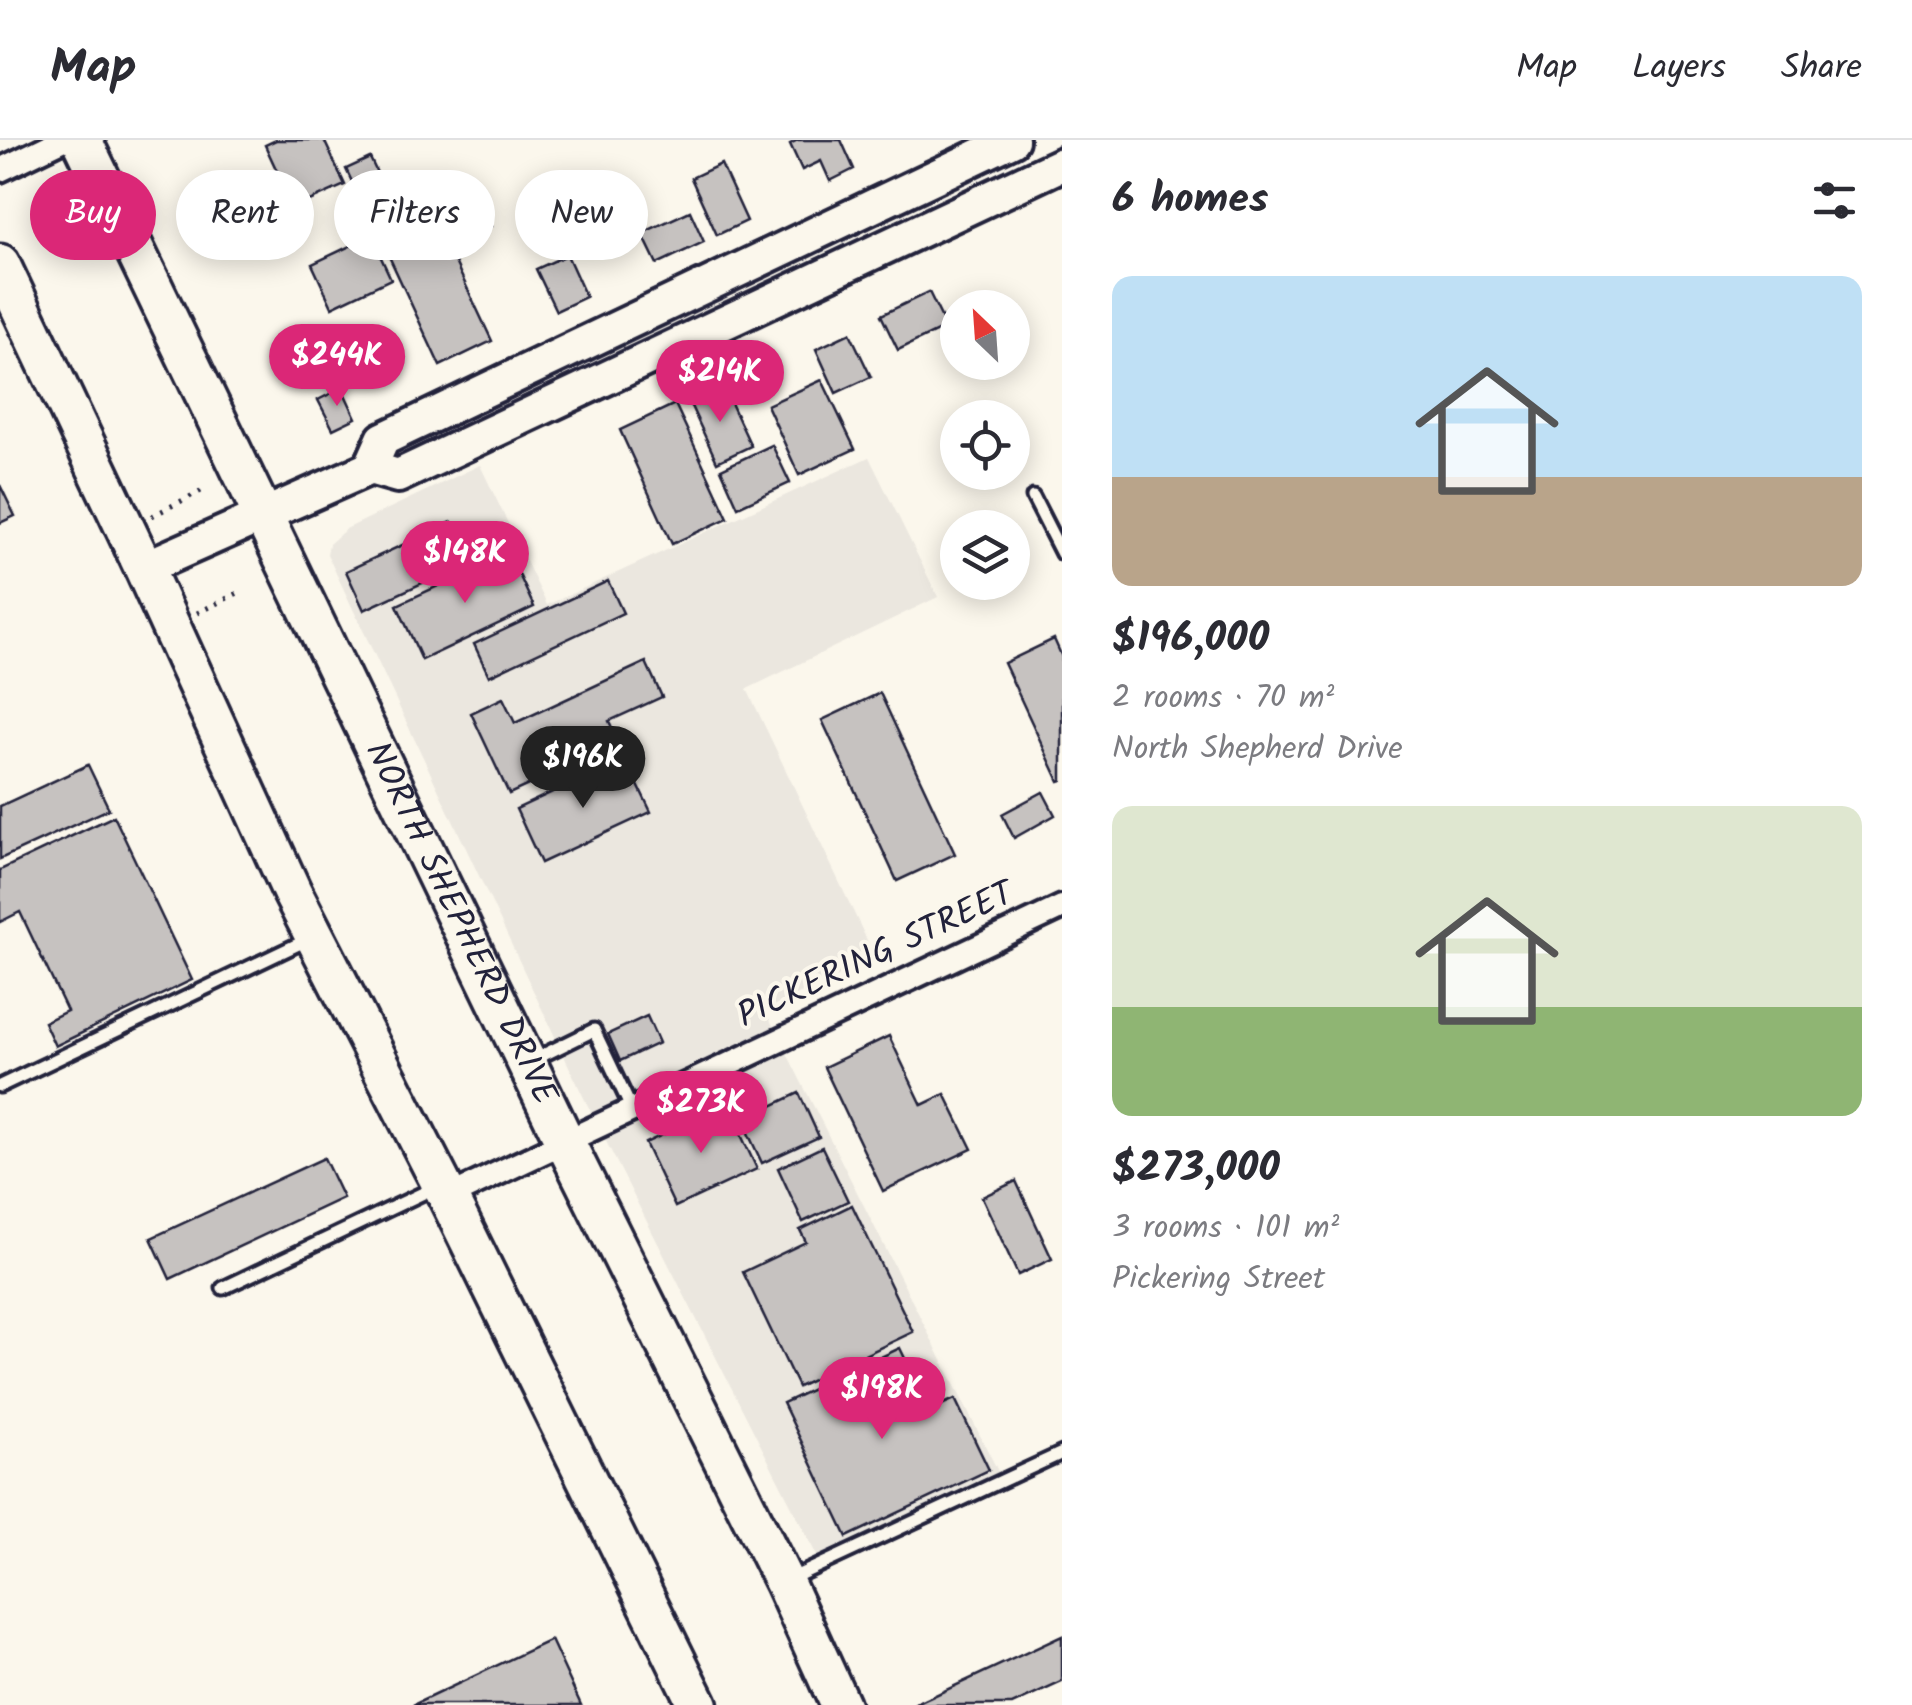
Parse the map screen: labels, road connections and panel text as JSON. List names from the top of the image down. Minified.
{"streets":{"main road":["NORTH SHEPHERD DRIVE"],"street":["PICKERING STREET"]},"crossings":[["NORTH SHEPHERD DRIVE","PICKERING STREET"]],"north":"top left","page":{"header":"Map","nav":["Map","Layers","Share"],"heading":"6 homes","chip":["Buy","Rent","Filters","New"],"list":[{"name":"$196,000","note":"2 rooms · 70 m² · North Shepherd Drive"},{"name":"$273,000","note":"3 rooms · 101 m² · Pickering Street"}],"price":["$244K","$214K","$148K","$196K","$273K","$198K"]}}
